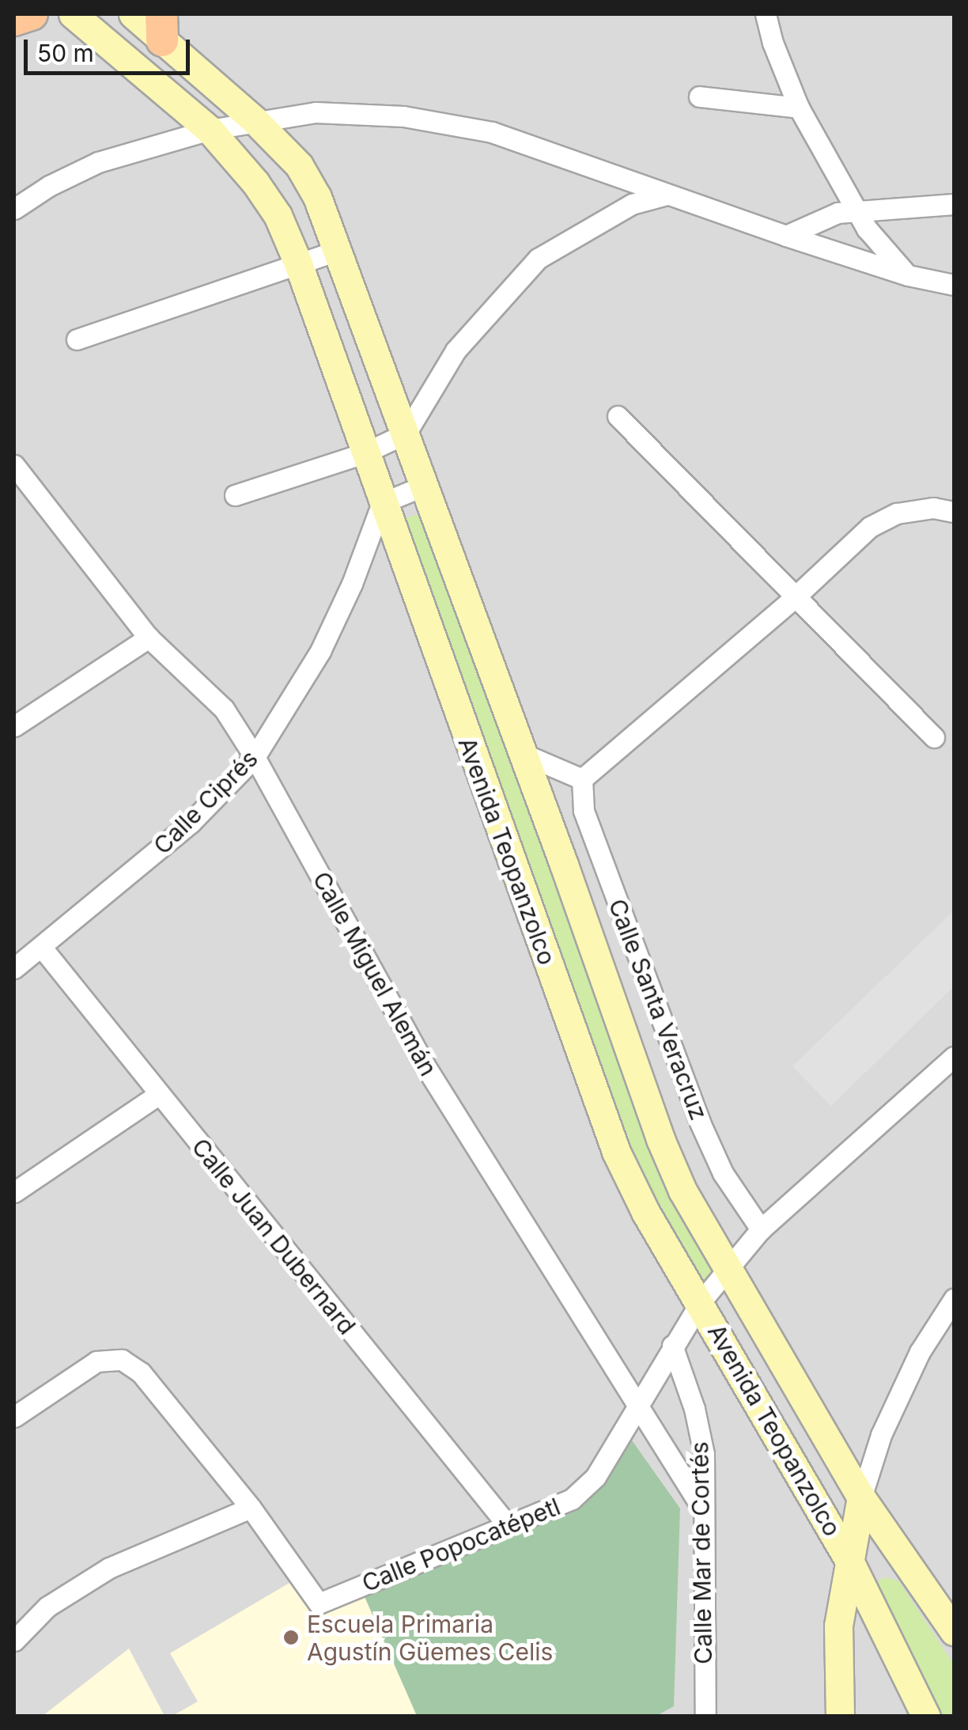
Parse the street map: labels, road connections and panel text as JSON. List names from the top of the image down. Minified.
{"streets":{"main road":["Avenida Teopanzolco"],"street":["Calle Ciprés","Calle Miguel Alemán","Calle Santa Veracruz","Calle Juan Dubernard","Calle Popocatépetl","Calle Mar de Cortés"]},"crossings":[["Calle Ciprés","Avenida Teopanzolco"],["Calle Ciprés","Calle Miguel Alemán"],["Calle Ciprés","Calle Juan Dubernard"],["Avenida Teopanzolco","Calle Popocatépetl"],["Calle Miguel Alemán","Calle Popocatépetl"],["Calle Miguel Alemán","Calle Mar de Cortés"],["Calle Juan Dubernard","Calle Popocatépetl"],["Calle Popocatépetl","Calle Mar de Cortés"]],"places":["Escuela Primaria Agustín Güemes Celis"],"scale_bar":"50 m"}
